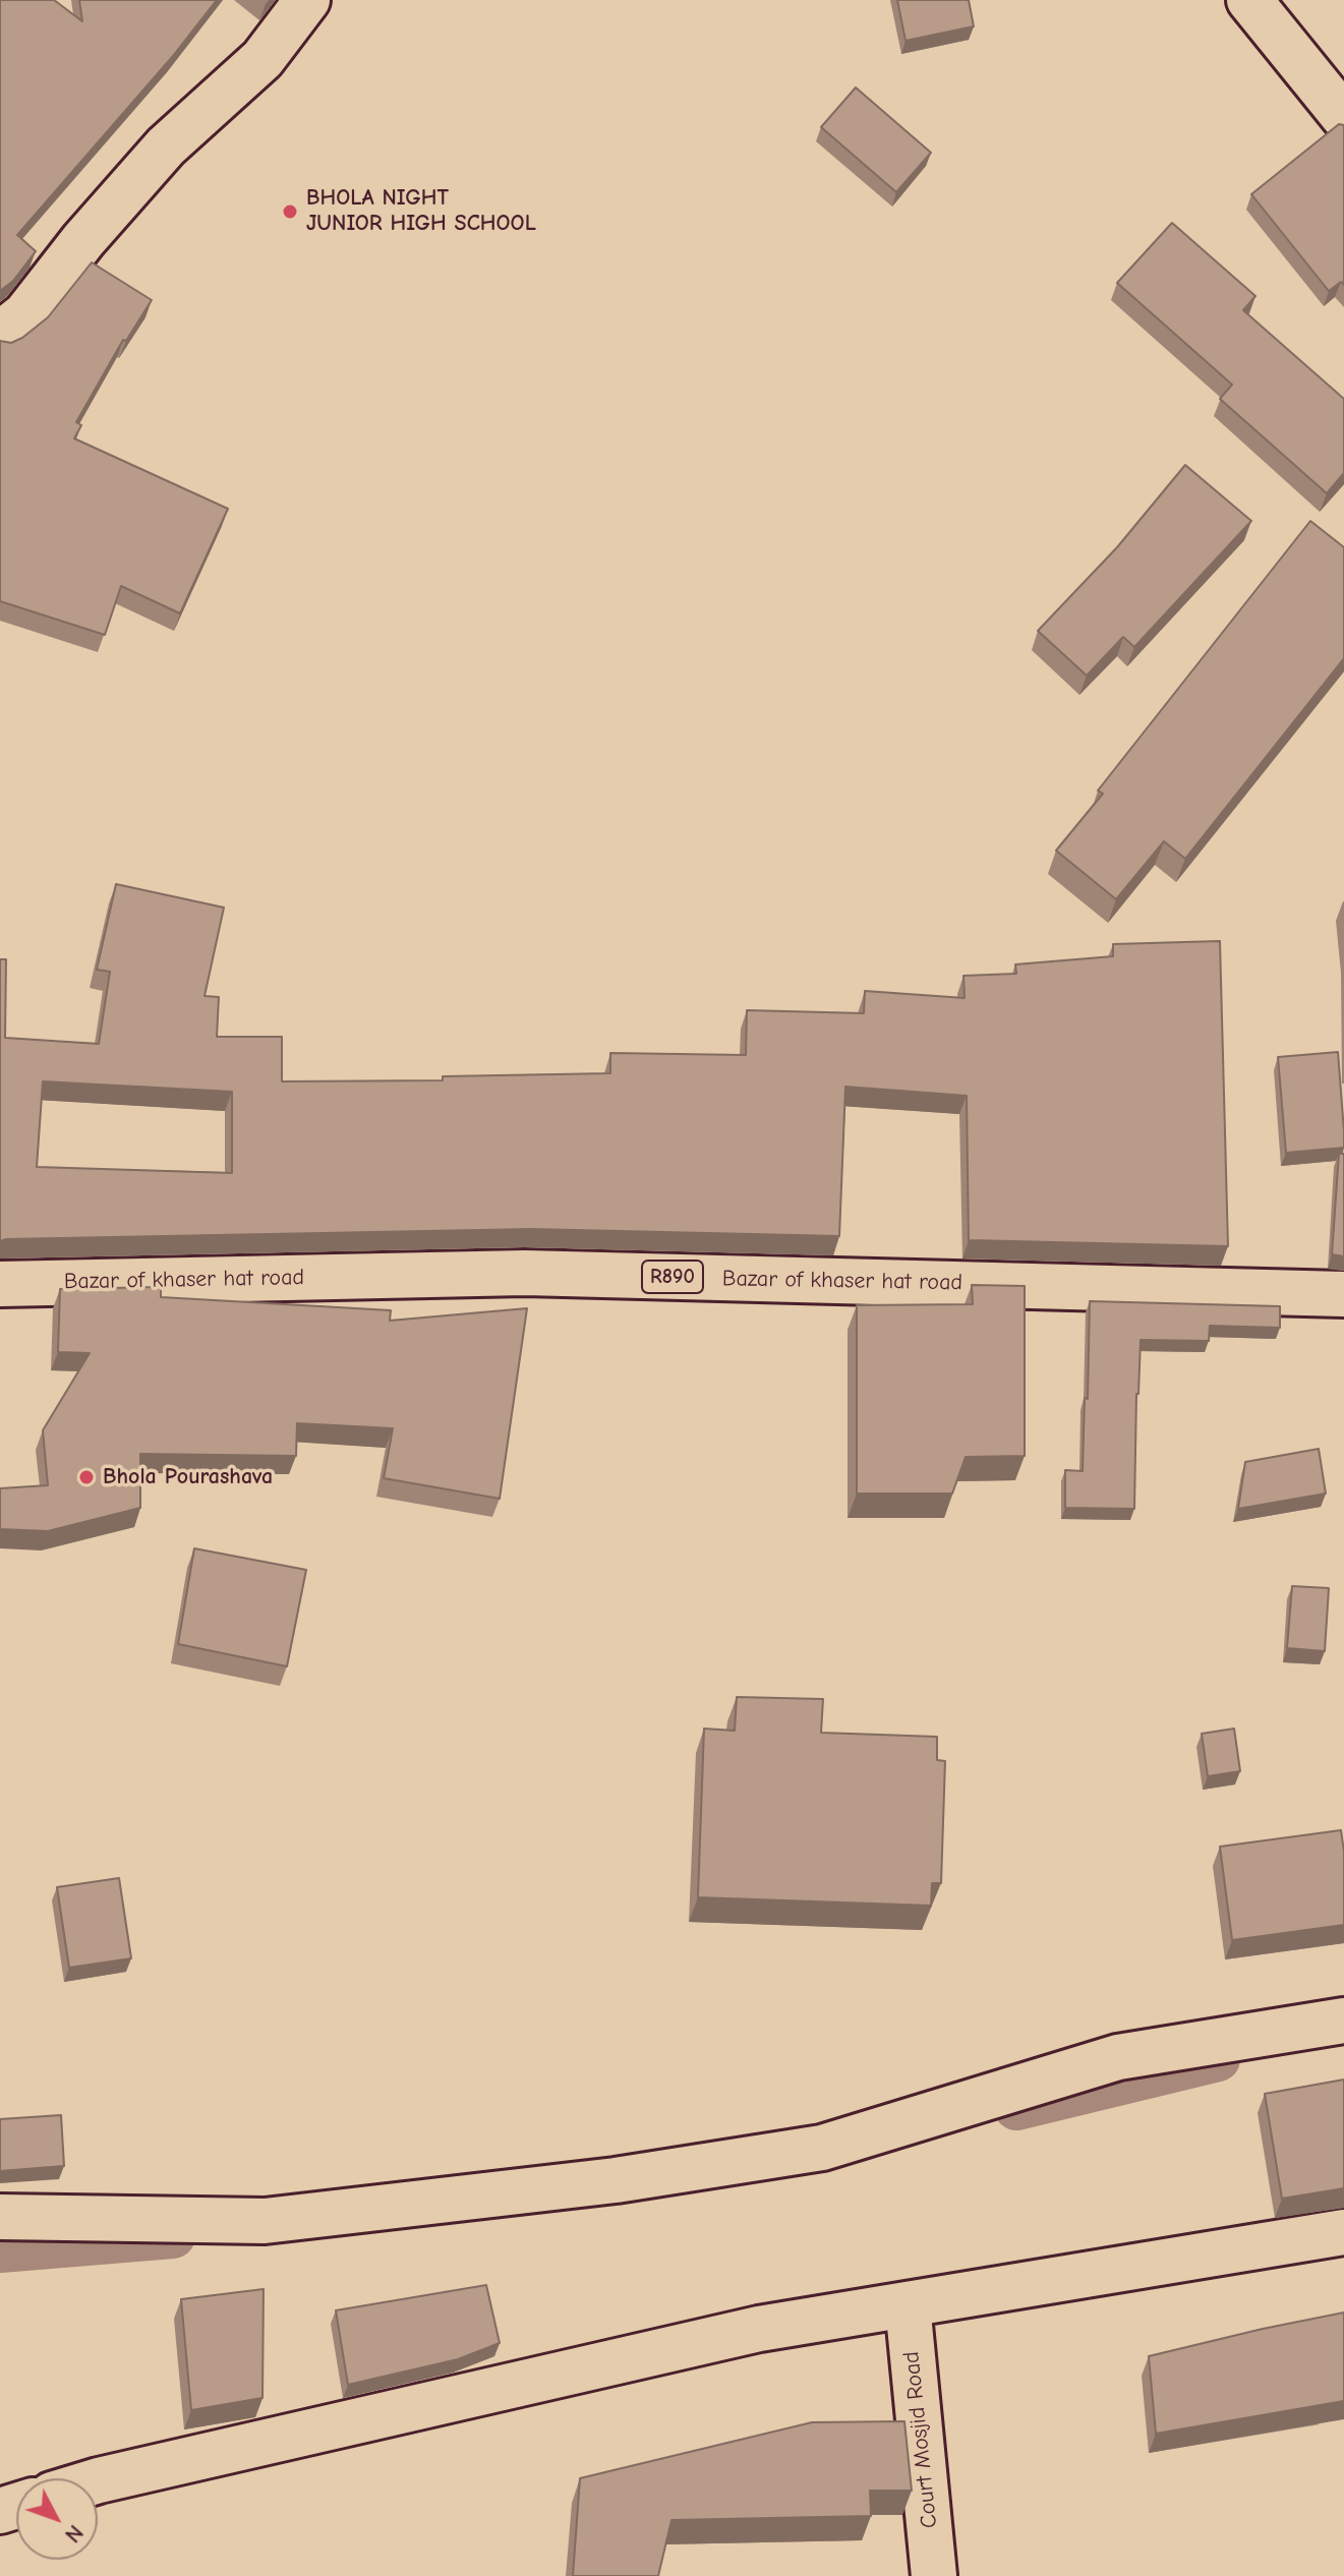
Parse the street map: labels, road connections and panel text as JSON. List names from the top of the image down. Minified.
{"streets":{"street":["R890","Bazar of khaser hat road","Court Mosjid Road"]},"places":["BHOLA NIGHT JUNIOR HIGH SCHOOL","Bhola Pourashava"],"north":"bottom right"}
